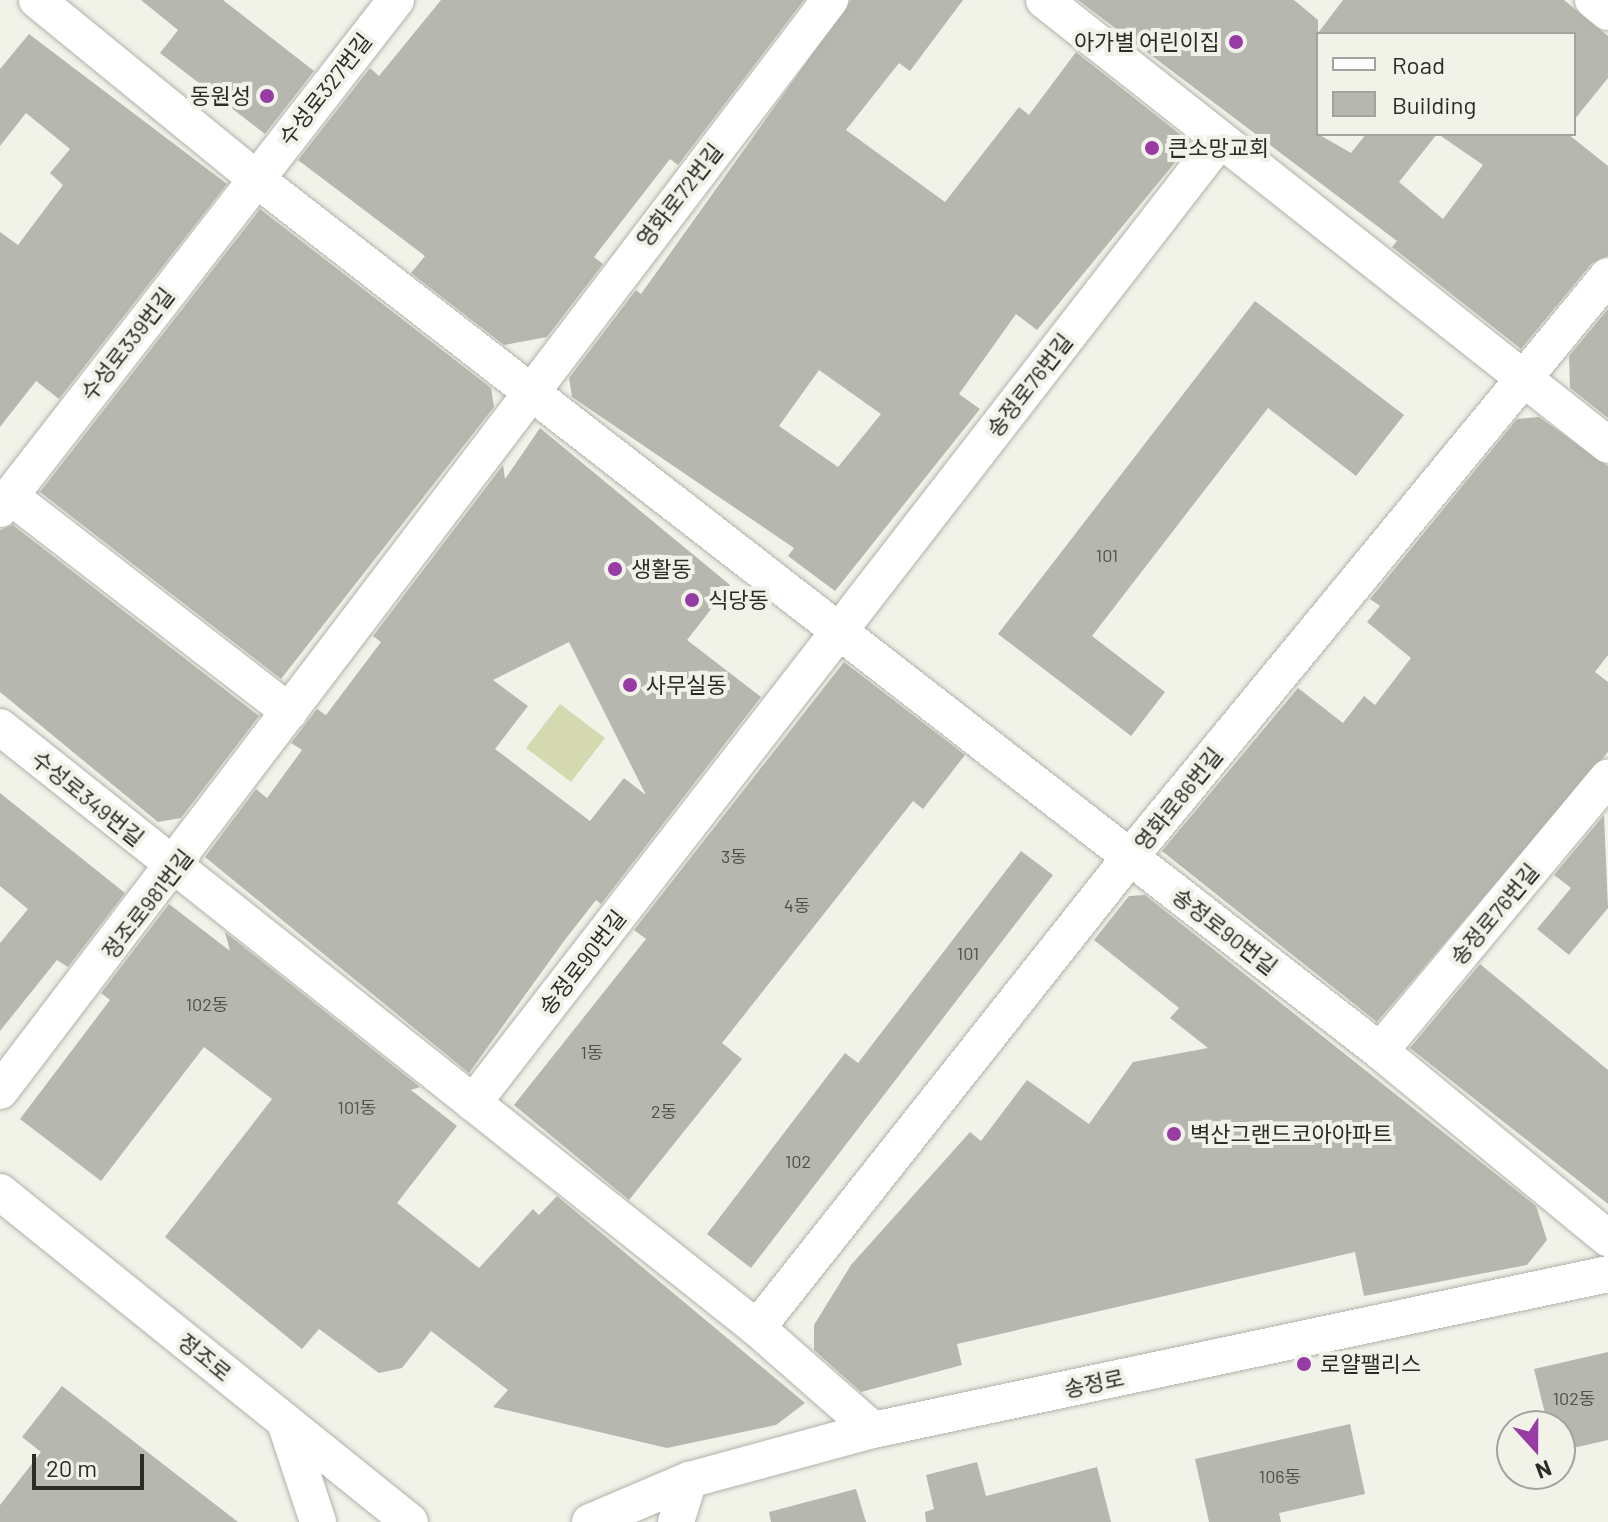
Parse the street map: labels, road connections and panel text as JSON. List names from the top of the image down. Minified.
{"streets":{"street":["수성로327번길","영화로72번길","수성로339번길","송정로76번길","수성로349번길","영화로86번길","정조로981번길","송정로90번길","정조로","송정로"]},"crossings":[["수성로327번길","수성로339번길"],["영화로72번길","정조로981번길"],["영화로72번길","송정로90번길"],["송정로76번길","송정로90번길"],["수성로349번길","영화로86번길"],["수성로349번길","정조로981번길"],["수성로349번길","송정로90번길"],["수성로349번길","송정로"],["영화로86번길","송정로90번길"],["정조로981번길","송정로90번길"]],"places":["아가별 어린이집","동원성","큰소망교회","생활동","식당동","사무실동","벽산그랜드코아아파트","로얄팰리스"],"house_numbers":["101","3동","4동","101","102동","1동","101동","2동","102","102동","106동"],"legend":["Road","Building"],"scale_bar":"20 m","north":"bottom"}
